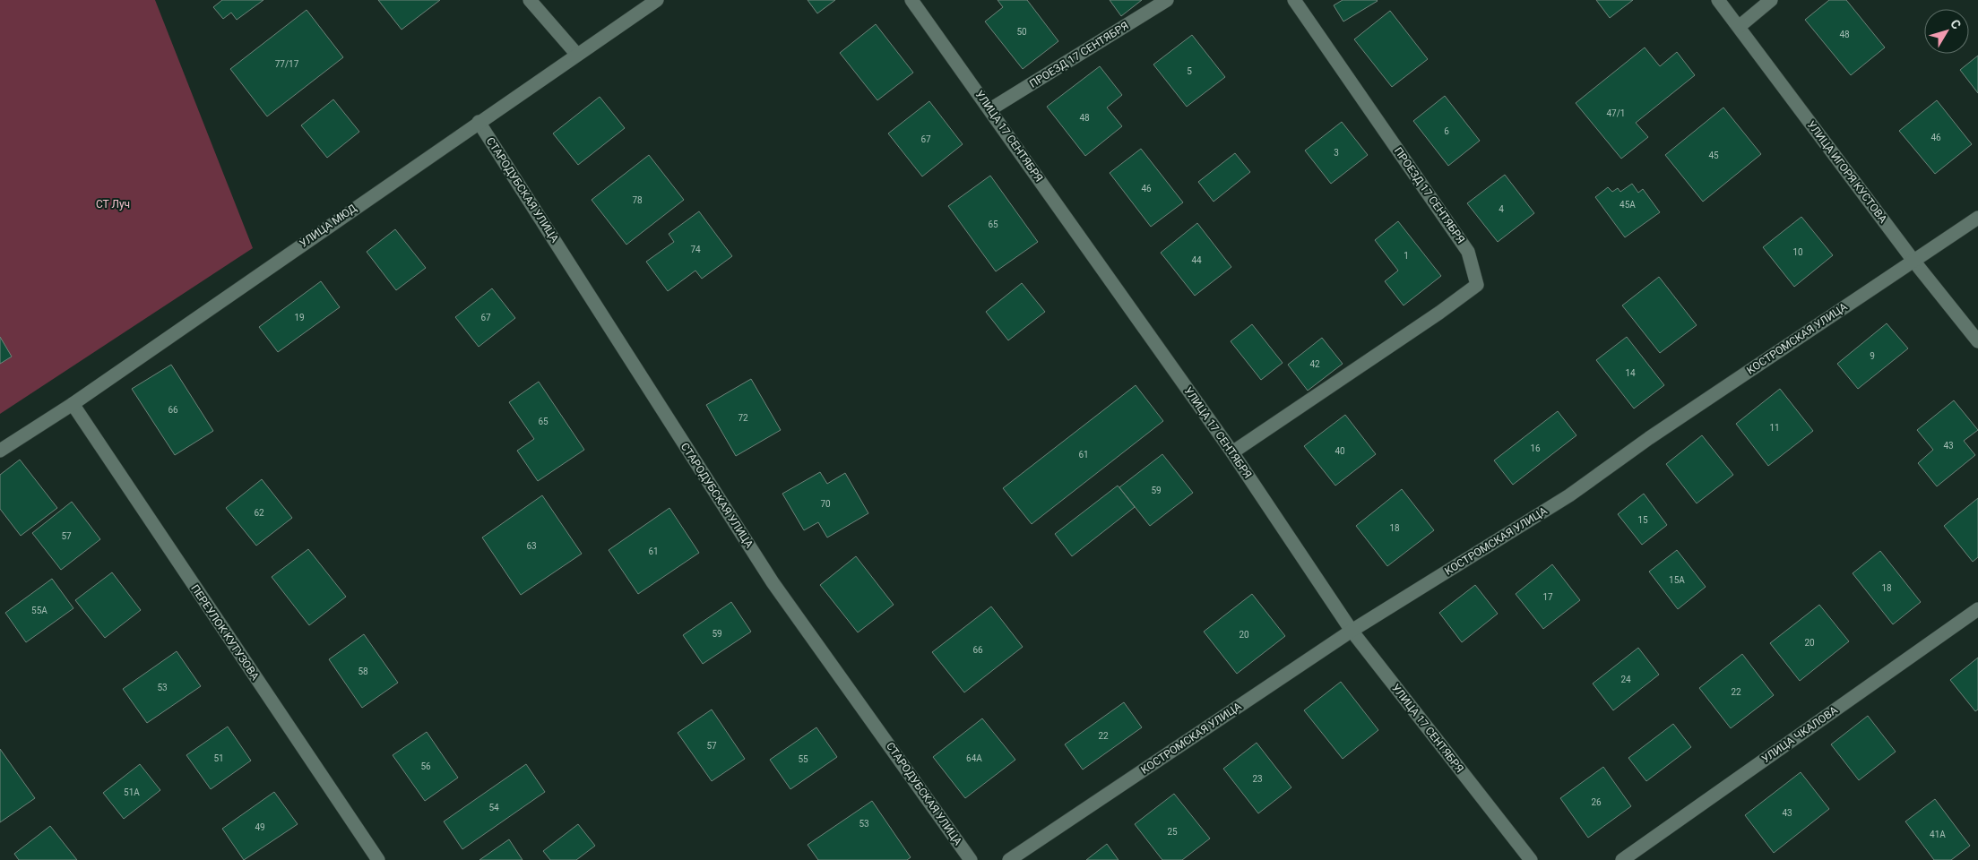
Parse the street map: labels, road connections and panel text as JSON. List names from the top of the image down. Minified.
{"streets":{"street":["ПРОЕЗД 17 СЕНТЯБРЯ","УЛИЦА 17 СЕНТЯБРЯ","УЛИЦА ИГОРЯ КУСТОВА","СТАРОДУБСКАЯ УЛИЦА","УЛИЦА МЮД","КОСТРОМСКАЯ УЛИЦА","ПЕРЕУЛОК КУТУЗОВА","УЛИЦА ЧКАЛОВА"]},"crossings":[["ПРОЕЗД 17 СЕНТЯБРЯ","УЛИЦА 17 СЕНТЯБРЯ"],["УЛИЦА 17 СЕНТЯБРЯ","КОСТРОМСКАЯ УЛИЦА"],["УЛИЦА ИГОРЯ КУСТОВА","КОСТРОМСКАЯ УЛИЦА"],["СТАРОДУБСКАЯ УЛИЦА","УЛИЦА МЮД"],["УЛИЦА МЮД","ПЕРЕУЛОК КУТУЗОВА"]],"parks":["СТ Луч"],"house_numbers":["50","48","77/17","5","47/1","48","6","46","67","3","45","46","78","45А","4","65","74","10","1","44","19","67","9","42","14","66","72","65","11","43","16","40","61","59","70","62","15","18","57","63","61","15А","18","17","55А","59","20","20","66","58","24","53","22","22","57","51","64А","55","56","23","51А","26","54","43","53","49","25","41А"],"north":"top right"}
